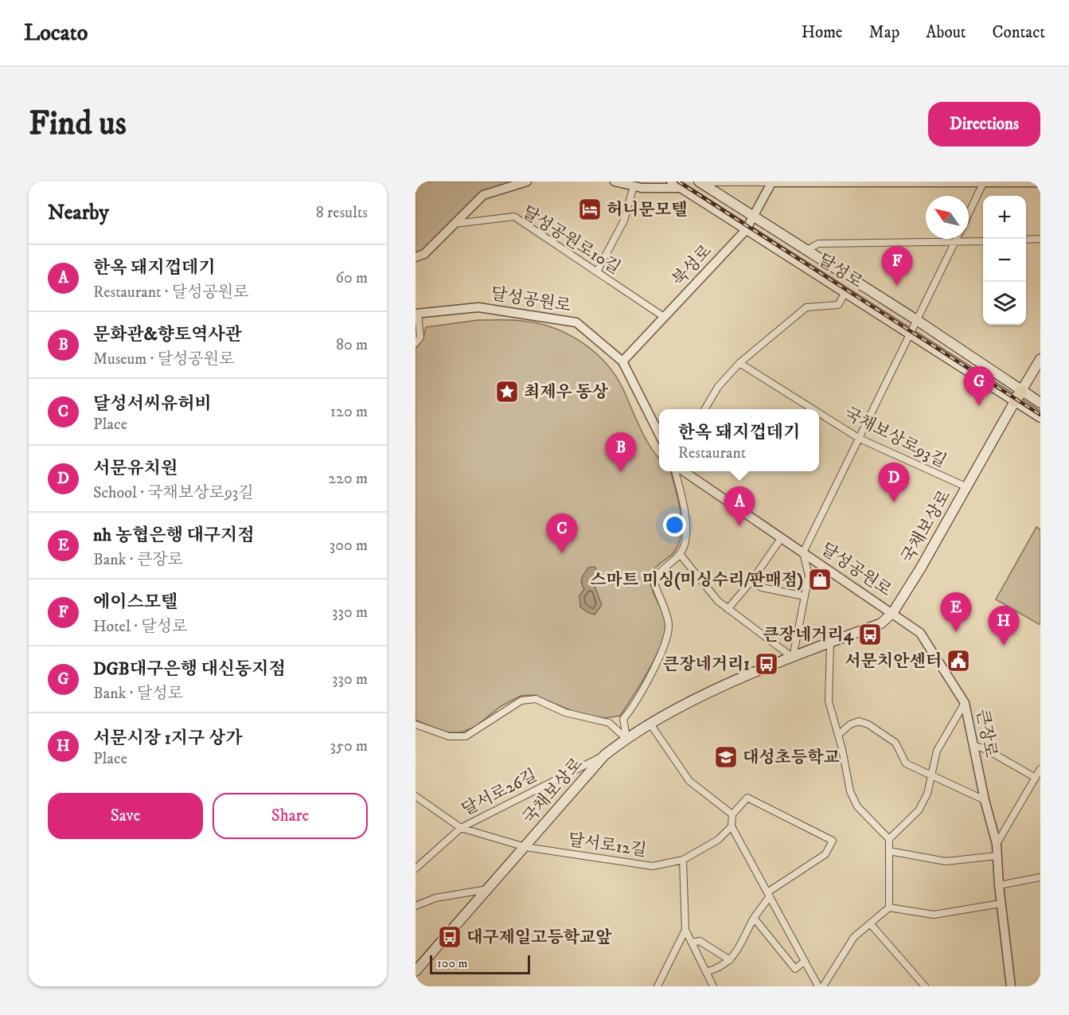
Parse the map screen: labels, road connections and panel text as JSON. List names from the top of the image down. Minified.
{"streets":{"main road":["달성로","국채보상로"],"street":["달성공원로10길","북성로","달성공원로","국채보상로93길","큰장로","달서로26길","달서로12길"]},"crossings":[["달성공원로10길","북성로"],["북성로","달성로"],["북성로","달성공원로"],["달성로","국채보상로"],["달성공원로","국채보상로"],["달성공원로","큰장로"],["국채보상로93길","국채보상로"],["국채보상로","큰장로"],["국채보상로","달서로26길"],["국채보상로","달서로12길"],["달서로26길","달서로12길"]],"places":{"hotel":["허니문모텔"],"place":["최제우 동상"],"shop":["스마트 미싱(미싱수리/판매점)"],"bus stop":["큰장네거리4","큰장네거리1","대구제일고등학교앞"],"public building":["서문치안센터"],"school or university":["대성초등학교"]},"scale_bar":"100 m","north":"top left","page":{"header":"Locato","nav":["Home","Map","About","Contact"],"buttons":["Directions",["Save","Share"]],"title":"Find us","heading":["Nearby","8 results"],"map_buttons":["+","−"],"list":[{"mark":"A","name":"한옥 돼지껍데기","note":"Restaurant · 달성공원로","value":"60 m"},{"mark":"B","name":"문화관&향토역사관","note":"Museum · 달성공원로","value":"80 m"},{"mark":"C","name":"달성서씨유허비","note":"Place","value":"120 m"},{"mark":"D","name":"서문유치원","note":"School · 국채보상로93길","value":"220 m"},{"mark":"E","name":"nh 농협은행 대구지점","note":"Bank · 큰장로","value":"300 m"},{"mark":"F","name":"에이스모텔","note":"Hotel · 달성로","value":"330 m"},{"mark":"G","name":"DGB대구은행 대신동지점","note":"Bank · 달성로","value":"330 m"},{"mark":"H","name":"서문시장 1지구 상가","note":"Place","value":"350 m"}],"pins":["F","G","B","D","A","C","E","H"],"popup":["한옥 돼지껍데기","Restaurant"],"scale":"100 m"}}
